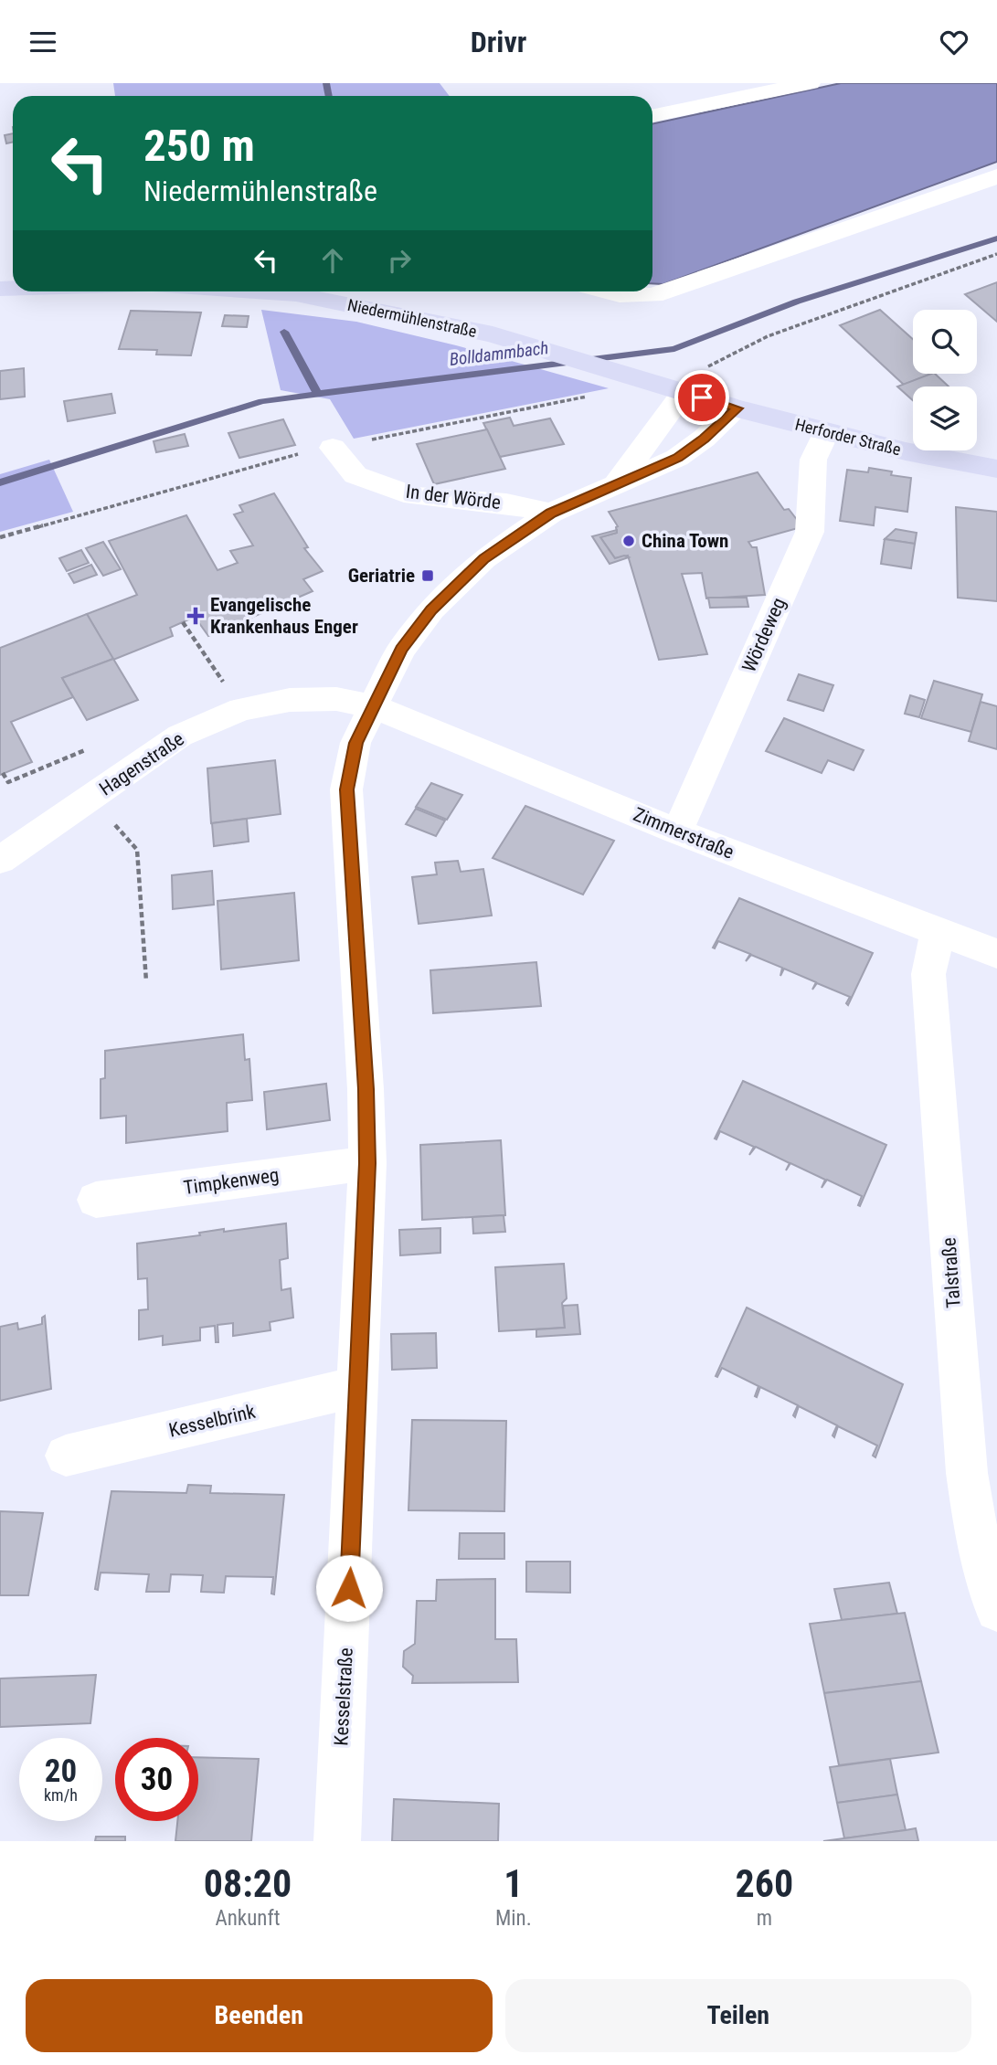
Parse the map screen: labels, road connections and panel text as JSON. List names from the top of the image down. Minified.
{"streets":{"main road":["Niedermühlenstraße","Herforder Straße"],"street":["In der Wörde","Wördeweg","Hagenstraße","Zimmerstraße","Timpkenweg","Talstraße","Kesselbrink","Kesselstraße"]},"crossings":[["Niedermühlenstraße","Herforder Straße"],["Niedermühlenstraße","Kesselstraße"],["Herforder Straße","Wördeweg"],["Herforder Straße","Kesselstraße"],["In der Wörde","Kesselstraße"],["Wördeweg","Zimmerstraße"],["Hagenstraße","Zimmerstraße"],["Hagenstraße","Kesselstraße"],["Zimmerstraße","Talstraße"],["Zimmerstraße","Kesselstraße"],["Timpkenweg","Kesselstraße"],["Kesselbrink","Kesselstraße"]],"water":["Bolldammbach"],"places":{"other":["China Town"],"transit":["Geriatrie"],"health":["Evangelische Krankenhaus Enger"]},"page":{"header":"Drivr","turn":["250 m","Niedermühlenstraße"],"speed":"20 km/h","limit":"30","eta":["08:20","Ankunft","1","Min.","260","m"],"buttons":["Beenden","Teilen"]}}
